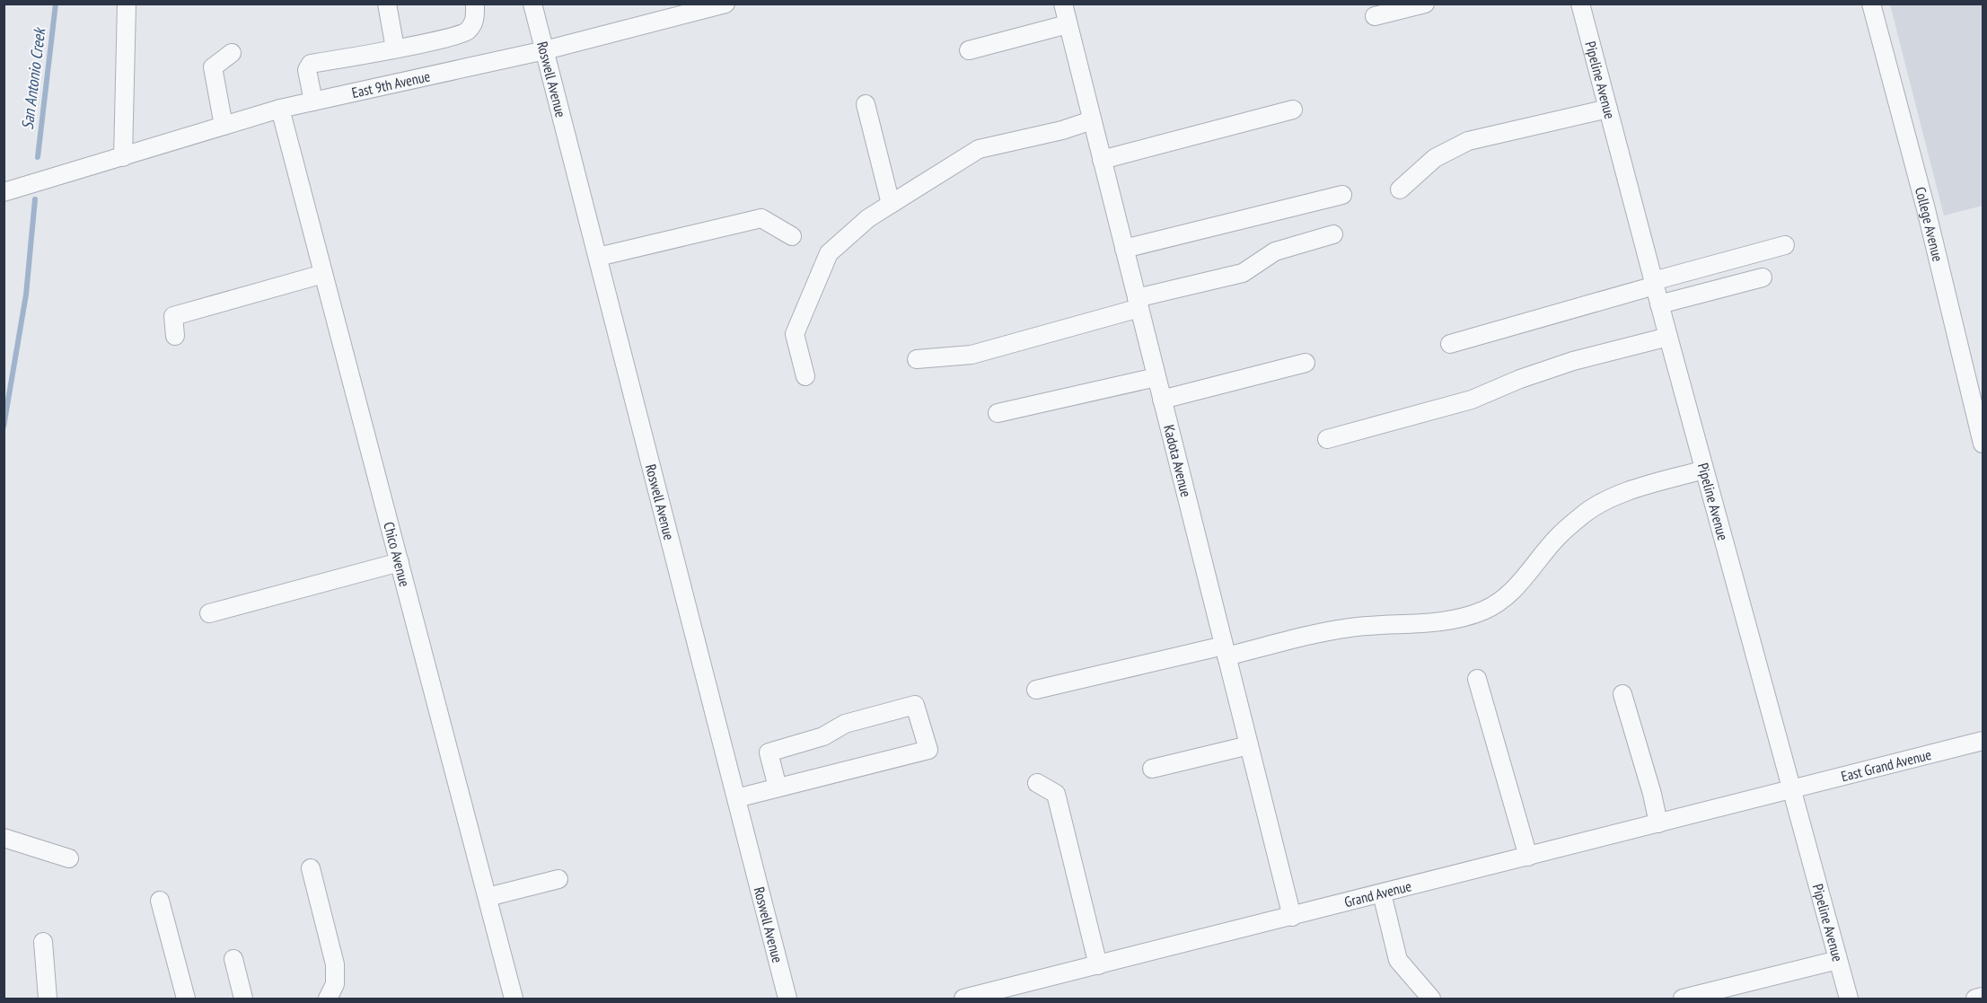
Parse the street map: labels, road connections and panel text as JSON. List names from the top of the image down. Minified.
{"streets":{"street":["Roswell Avenue","Pipeline Avenue","East 9th Avenue","College Avenue","Kadota Avenue","Chico Avenue","East Grand Avenue","Grand Avenue"]},"crossings":[["Roswell Avenue","East 9th Avenue"],["Pipeline Avenue","East Grand Avenue"],["Pipeline Avenue","Grand Avenue"],["East 9th Avenue","Chico Avenue"],["Kadota Avenue","Grand Avenue"],["East Grand Avenue","Grand Avenue"]],"water":["San Antonio Creek"]}
